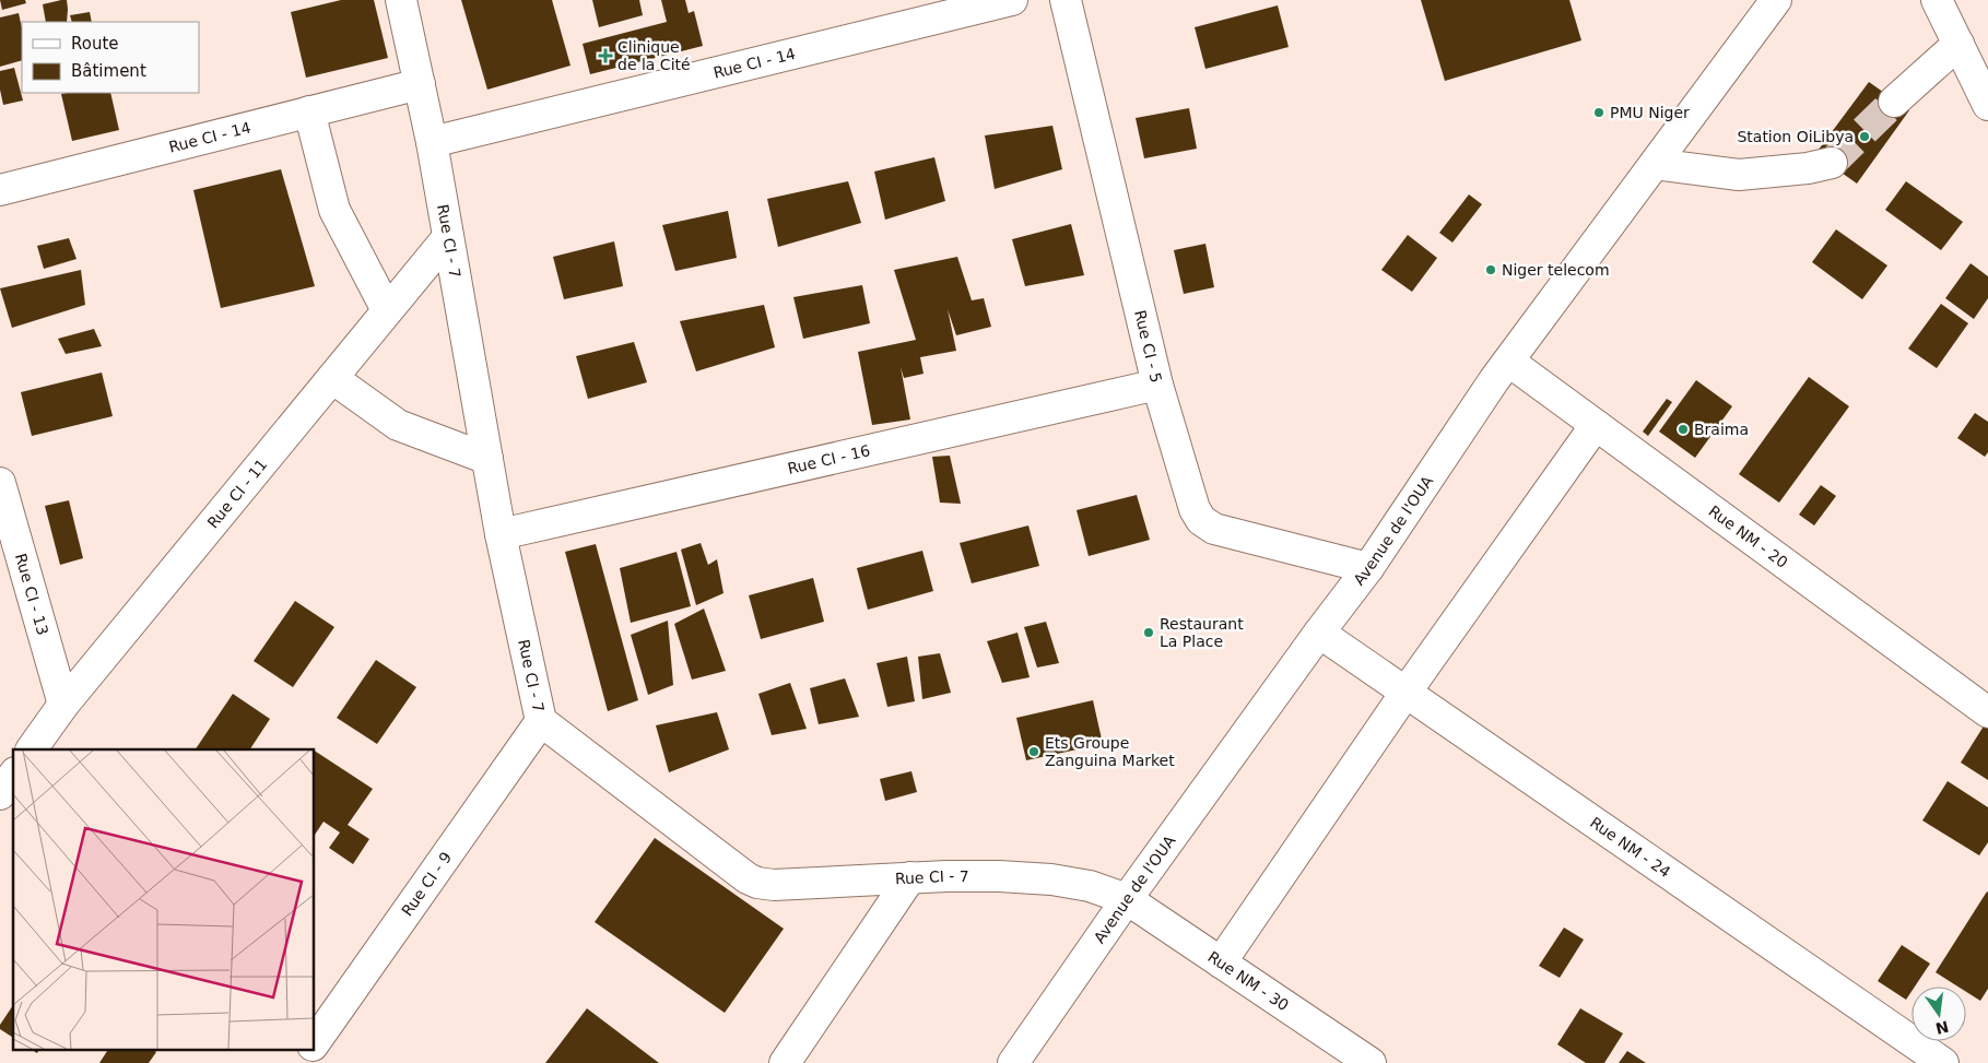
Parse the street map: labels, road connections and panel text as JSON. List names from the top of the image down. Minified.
{"streets":{"street":["Rue CI - 14","Rue CI - 7","Rue CI - 5","Rue CI - 16","Rue CI - 11","Avenue de l'OUA","Rue NM - 20","Rue CI - 13","Rue NM - 24","Rue CI - 9","Rue NM - 30"]},"crossings":[["Rue CI - 14","Rue CI - 7"],["Rue CI - 7","Rue CI - 16"],["Rue CI - 7","Rue CI - 11"],["Rue CI - 7","Avenue de l'OUA"],["Rue CI - 7","Rue CI - 9"],["Rue CI - 7","Rue NM - 30"],["Rue CI - 5","Rue CI - 16"],["Rue CI - 5","Avenue de l'OUA"],["Rue CI - 11","Rue CI - 13"],["Avenue de l'OUA","Rue NM - 20"],["Avenue de l'OUA","Rue NM - 24"],["Avenue de l'OUA","Rue NM - 30"]],"places":{"health":["Clinique de la Cité"],"other":["PMU Niger","Station OiLibya","Niger telecom","Braima","Restaurant La Place","Ets Groupe Zanguina Market"]},"legend":["Route","Bâtiment"],"north":"bottom"}
